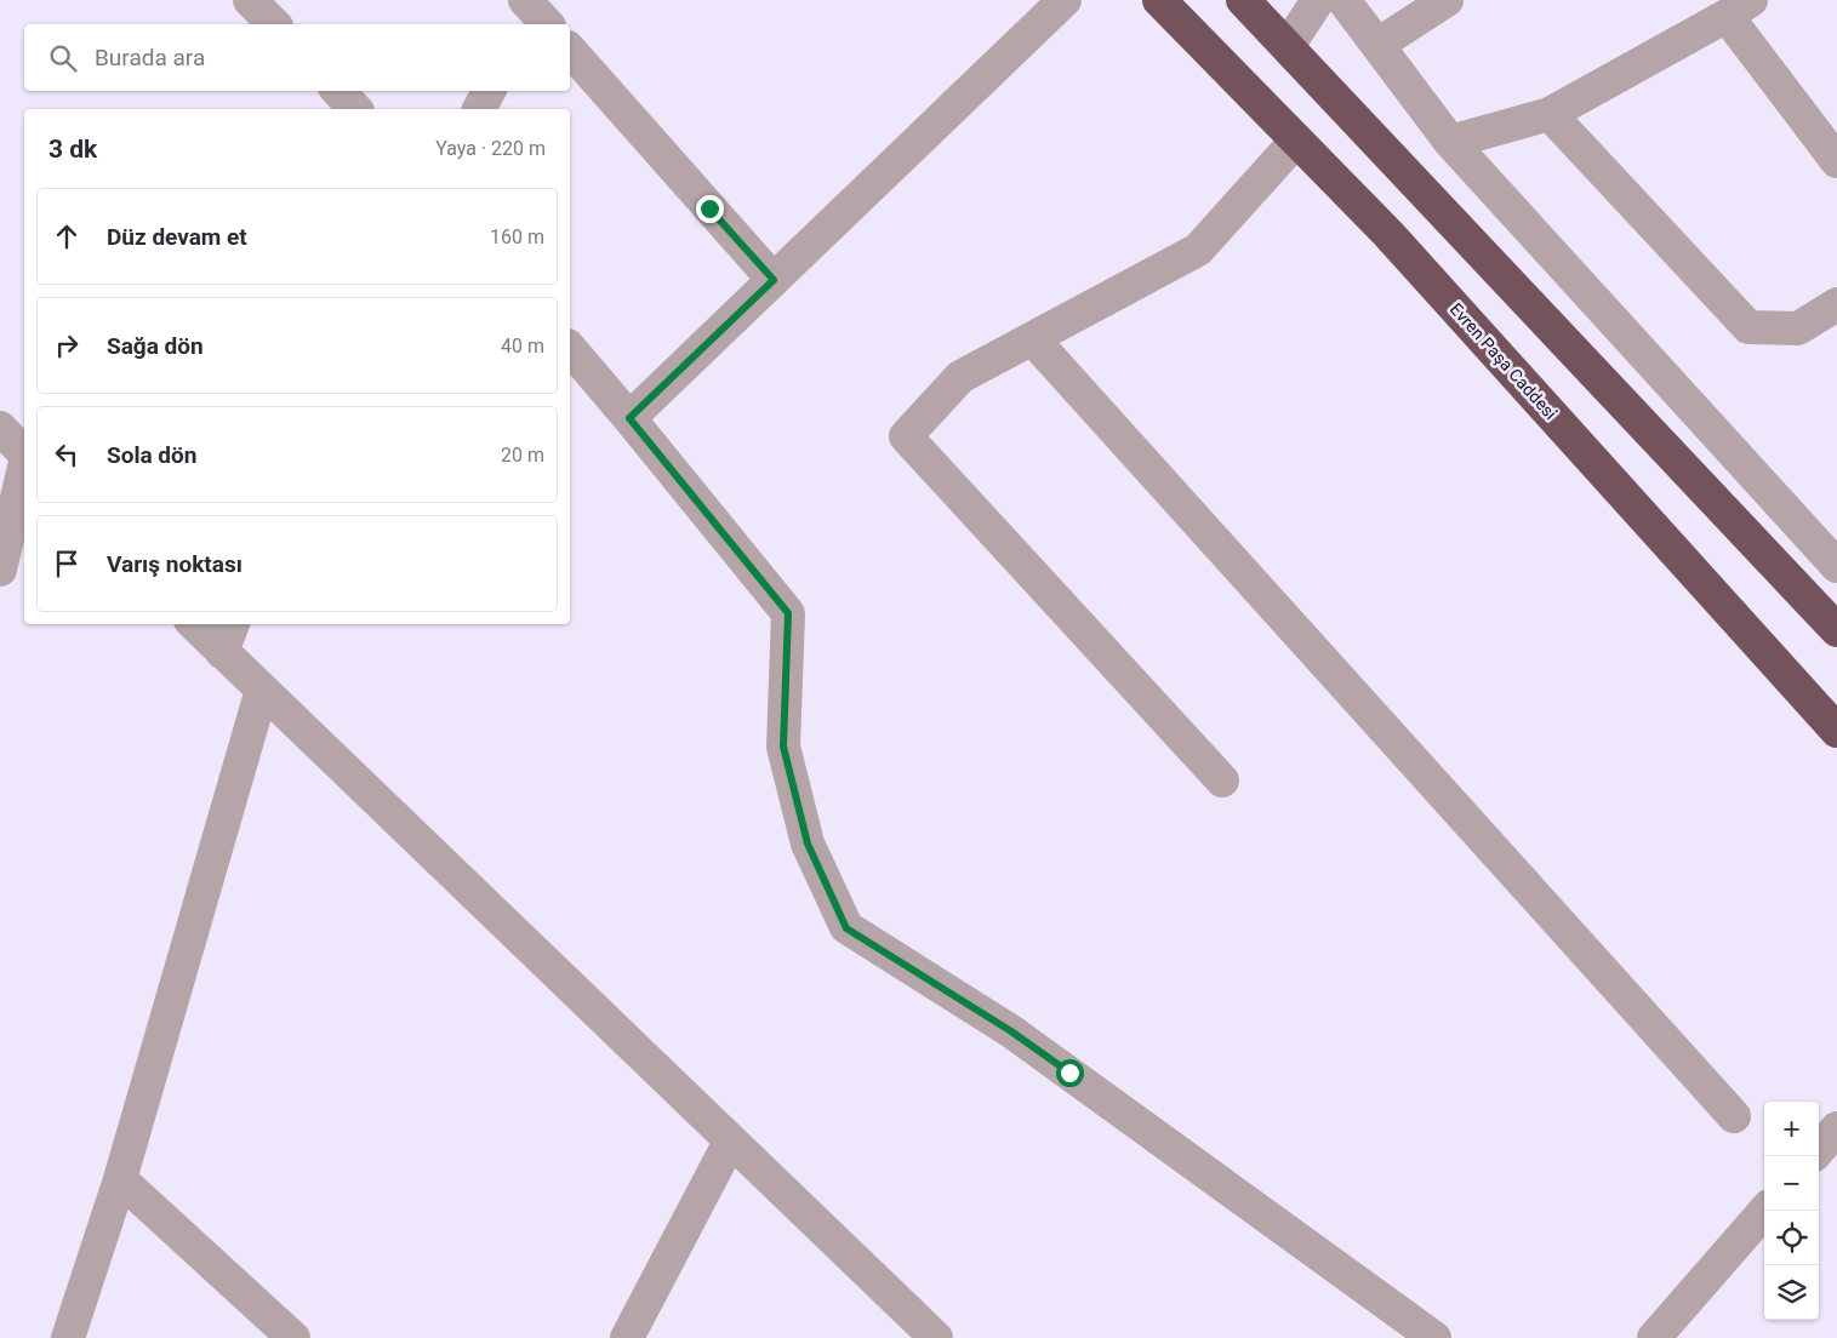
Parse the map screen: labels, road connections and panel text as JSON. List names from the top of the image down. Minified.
{"streets":{"highway":["Evren Paşa Caddesi"]},"page":{"search":"Burada ara","heading":["3 dk","Yaya · 220 m"],"list":[["Düz devam et","160 m"],["Sağa dön","40 m"],["Sola dön","20 m"],"Varış noktası"],"map_buttons":["+","−"]}}
